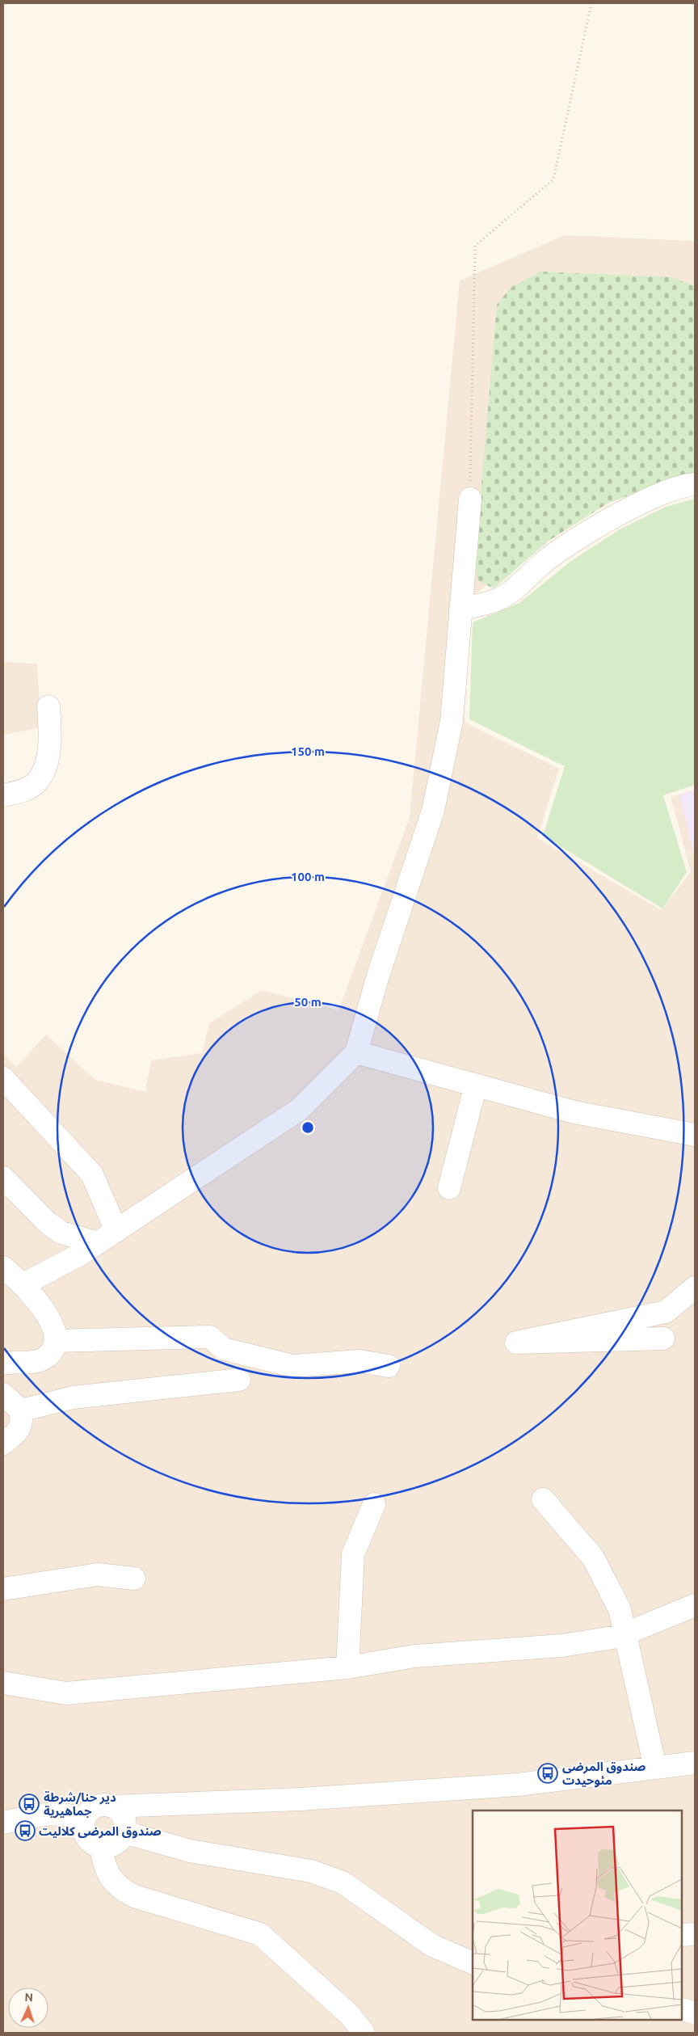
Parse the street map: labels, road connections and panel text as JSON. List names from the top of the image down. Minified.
{"places":{"bus stop":["صندوق المرضى مئوحيدت","دير حنا/شرطة جماهيرية","صندوق المرضى كلاليت"]},"north":"top","rings":["150 m","100 m","50 m"]}
